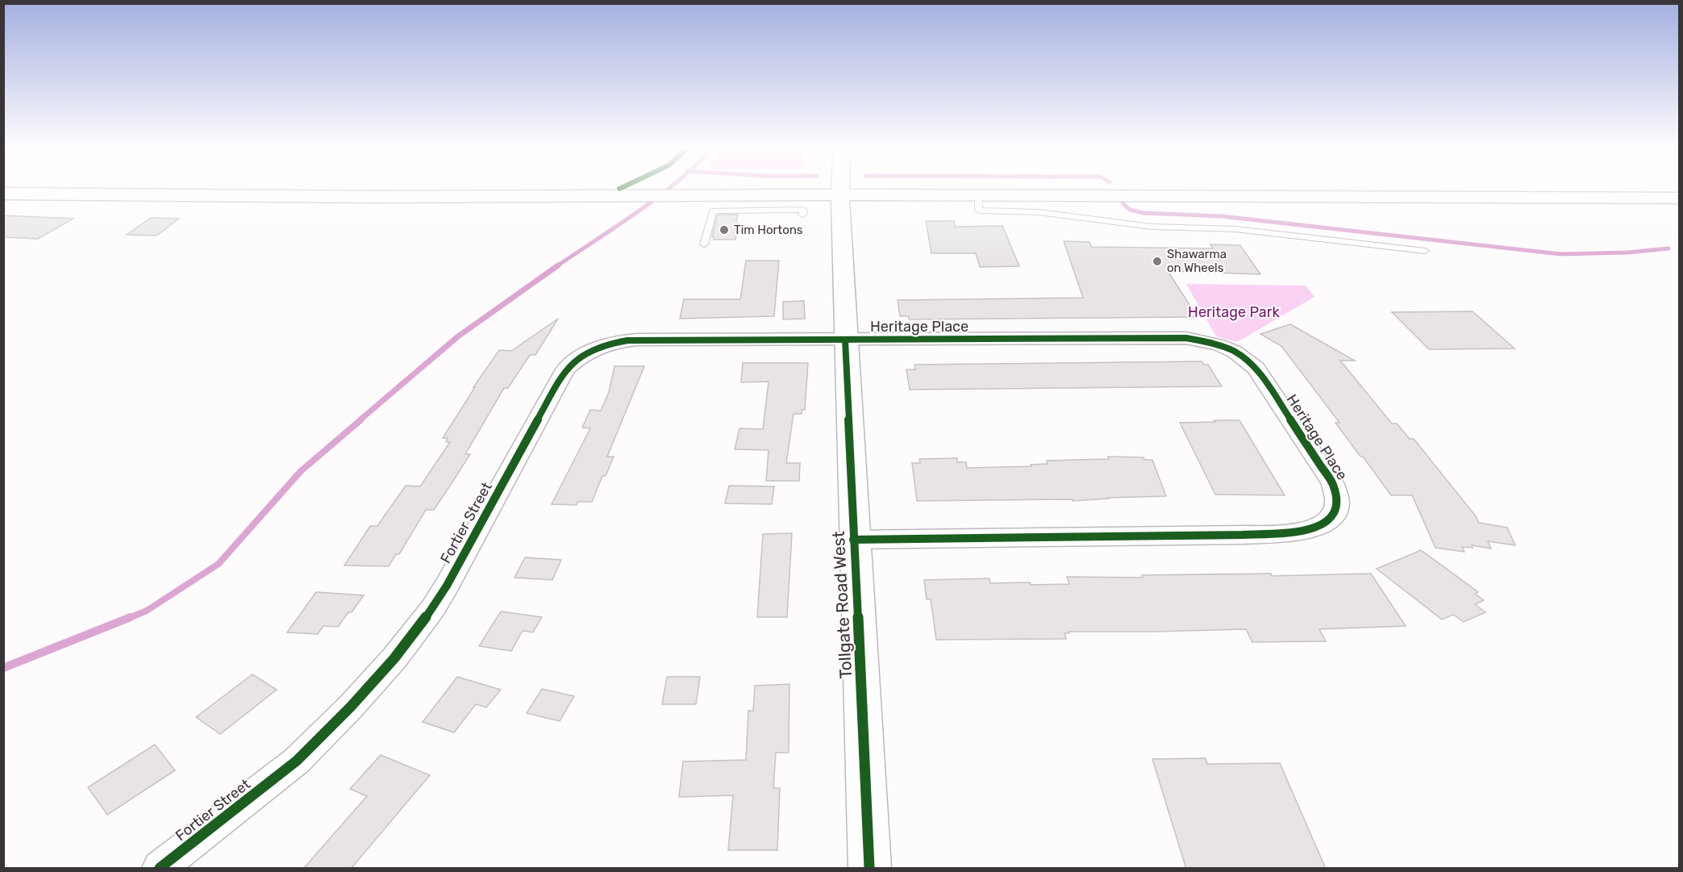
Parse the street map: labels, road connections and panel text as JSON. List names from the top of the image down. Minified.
{"streets":{"street":["Heritage Place","Fortier Street","Tollgate Road West"]},"crossings":[["Heritage Place","Fortier Street"],["Heritage Place","Tollgate Road West"],["Fortier Street","Tollgate Road West"]],"parks":["Heritage Park"],"places":["Tim Hortons","Shawarma on Wheels"]}
